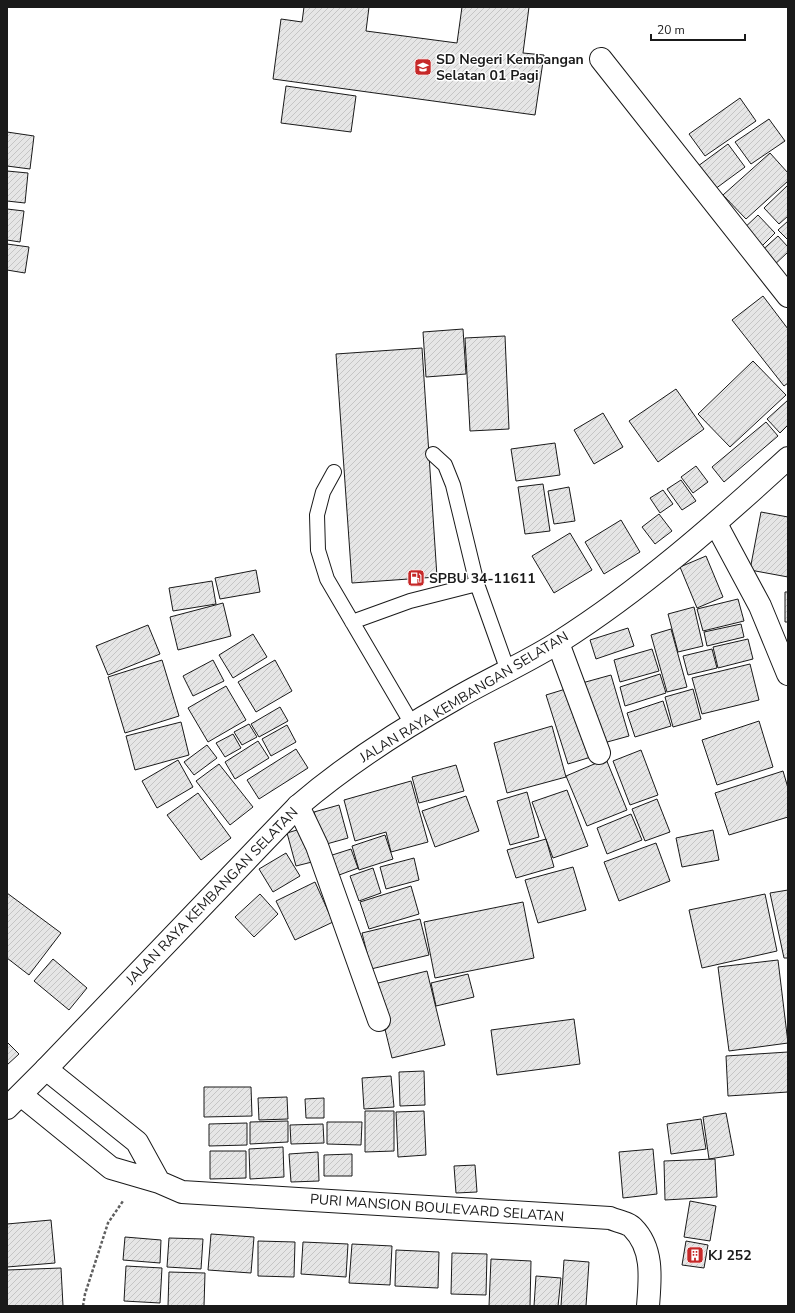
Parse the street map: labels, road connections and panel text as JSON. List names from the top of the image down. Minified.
{"streets":{"street":["JALAN RAYA KEMBANGAN SELATAN","PURI MANSION BOULEVARD SELATAN"]},"crossings":[["JALAN RAYA KEMBANGAN SELATAN","PURI MANSION BOULEVARD SELATAN"]],"places":{"school or university":["SD Negeri Kembangan Selatan 01 Pagi"],"fuel station":["SPBU 34-11611"],"building":["KJ 252"]},"scale_bar":"20 m"}
